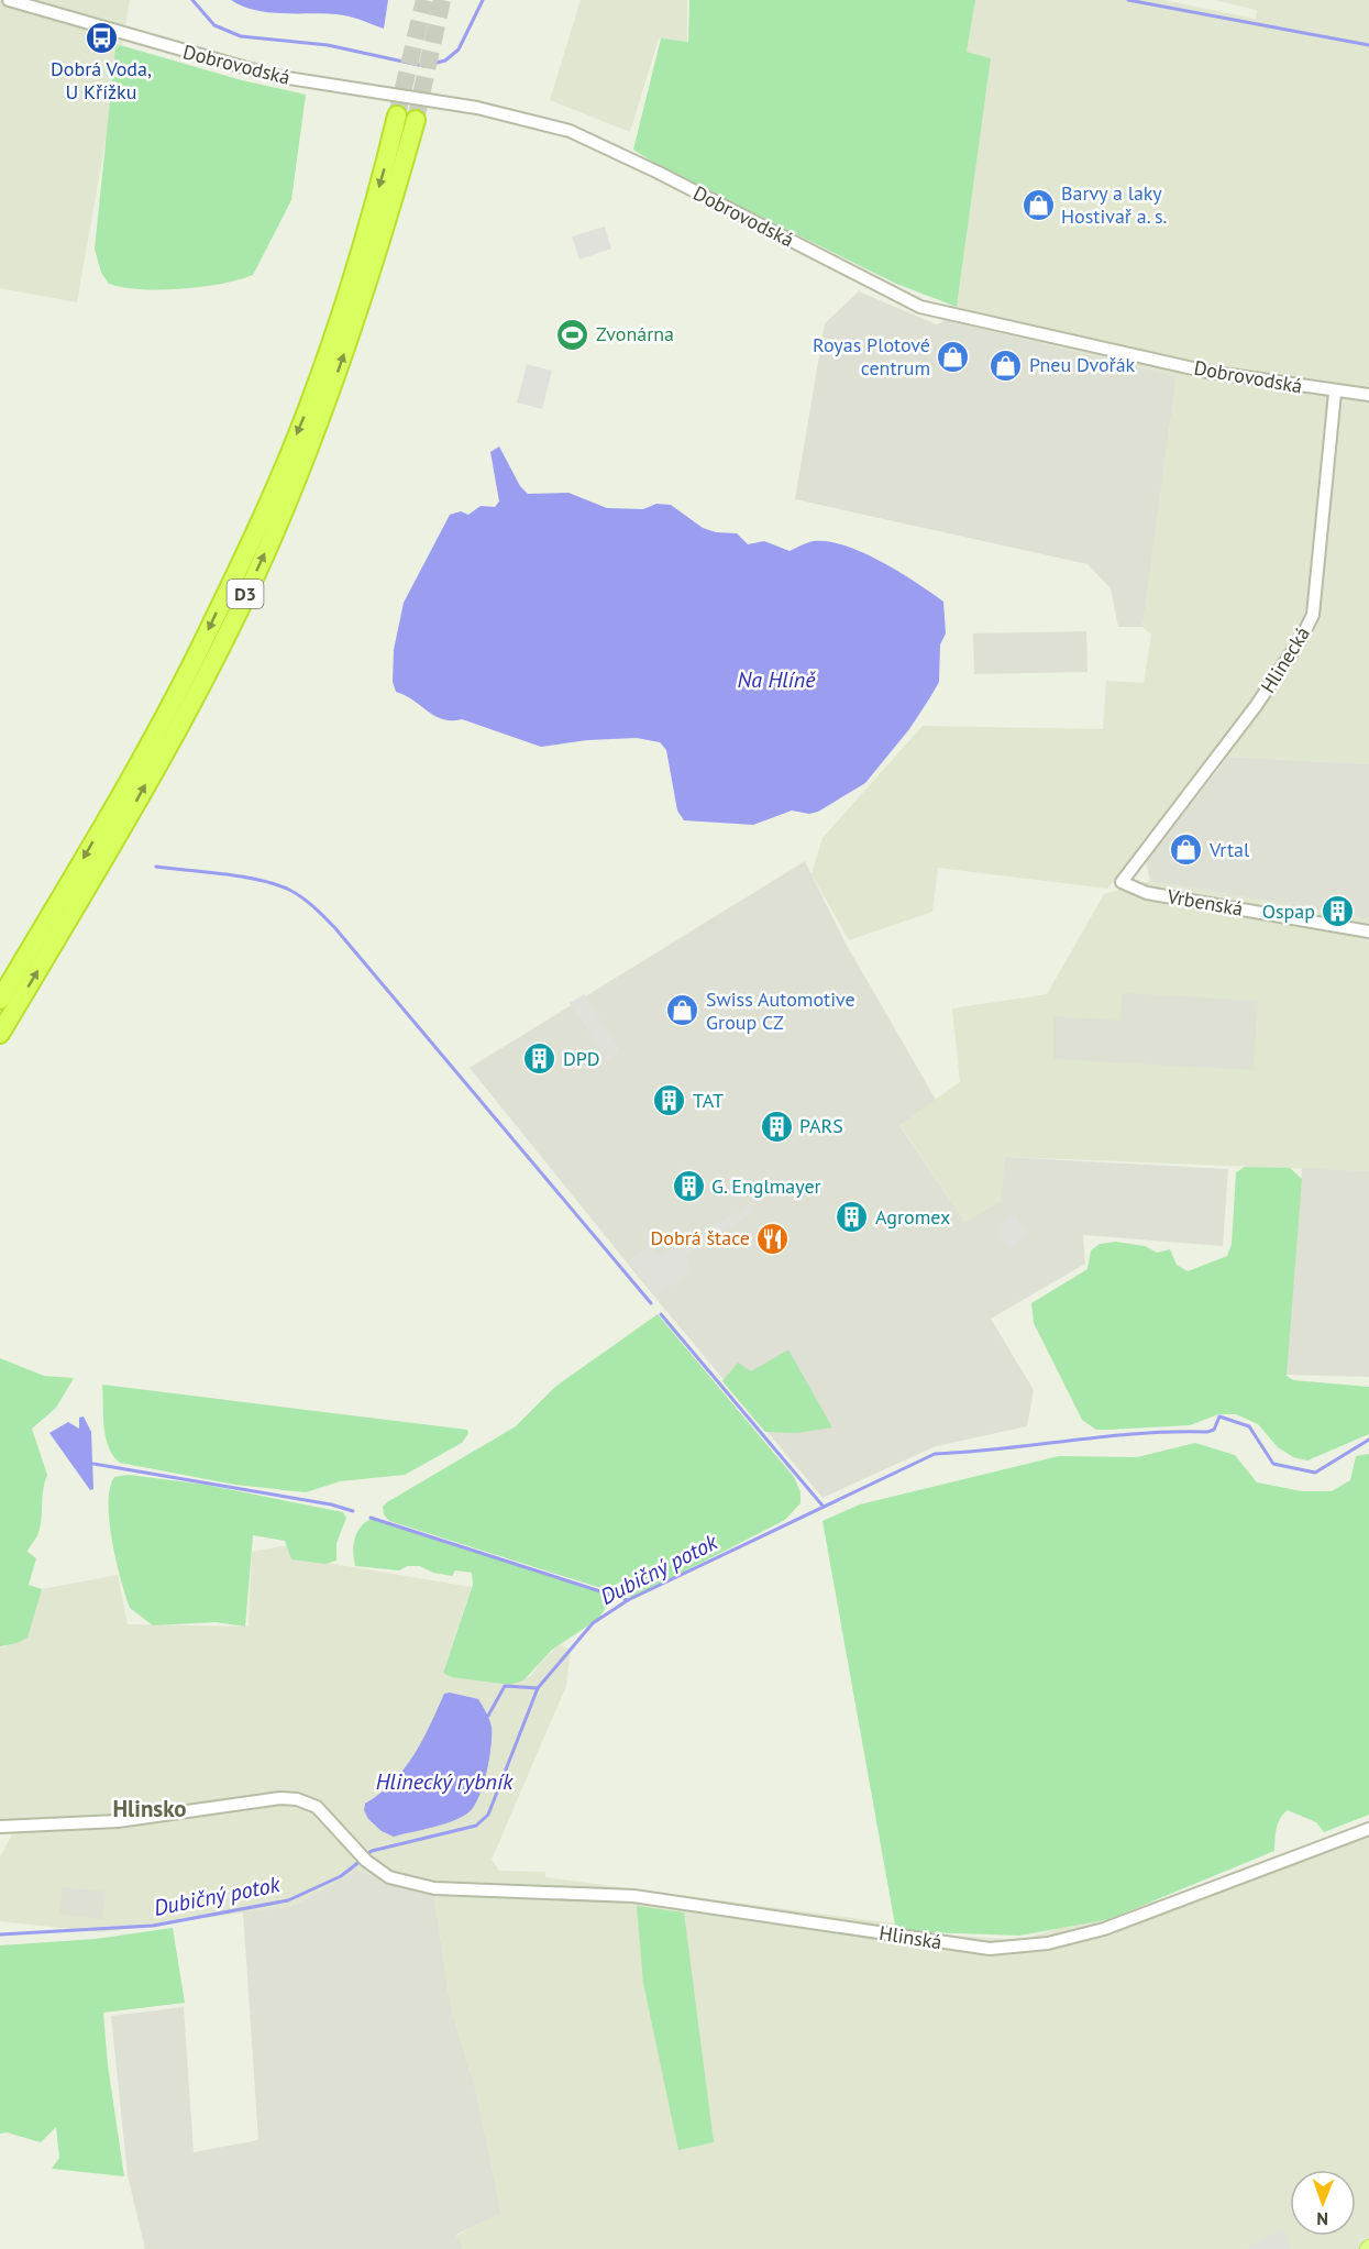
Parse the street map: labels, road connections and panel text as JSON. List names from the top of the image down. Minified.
{"streets":{"highway":["D3"],"street":["Dobrovodská","Hlinecká","Vrbenská","Hlinská"]},"crossings":[["Dobrovodská","Hlinecká"],["Hlinecká","Vrbenská"]],"districts":["Hlinsko"],"water":["Na Hlíně","Dubičný potok","Hlinecký rybník"],"places":{"bus stop":["Dobrá Voda, U Křížku"],"shop":["Barvy a laky Hostivař a. s.","Royas Plotové centrum","Pneu Dvořák","Vrtal","Swiss Automotive Group CZ"],"sports":["Zvonárna"],"building":["Ospap","DPD","TAT","PARS","G. Englmayer","Agromex"],"restaurant":["Dobrá štace"]},"north":"bottom"}
